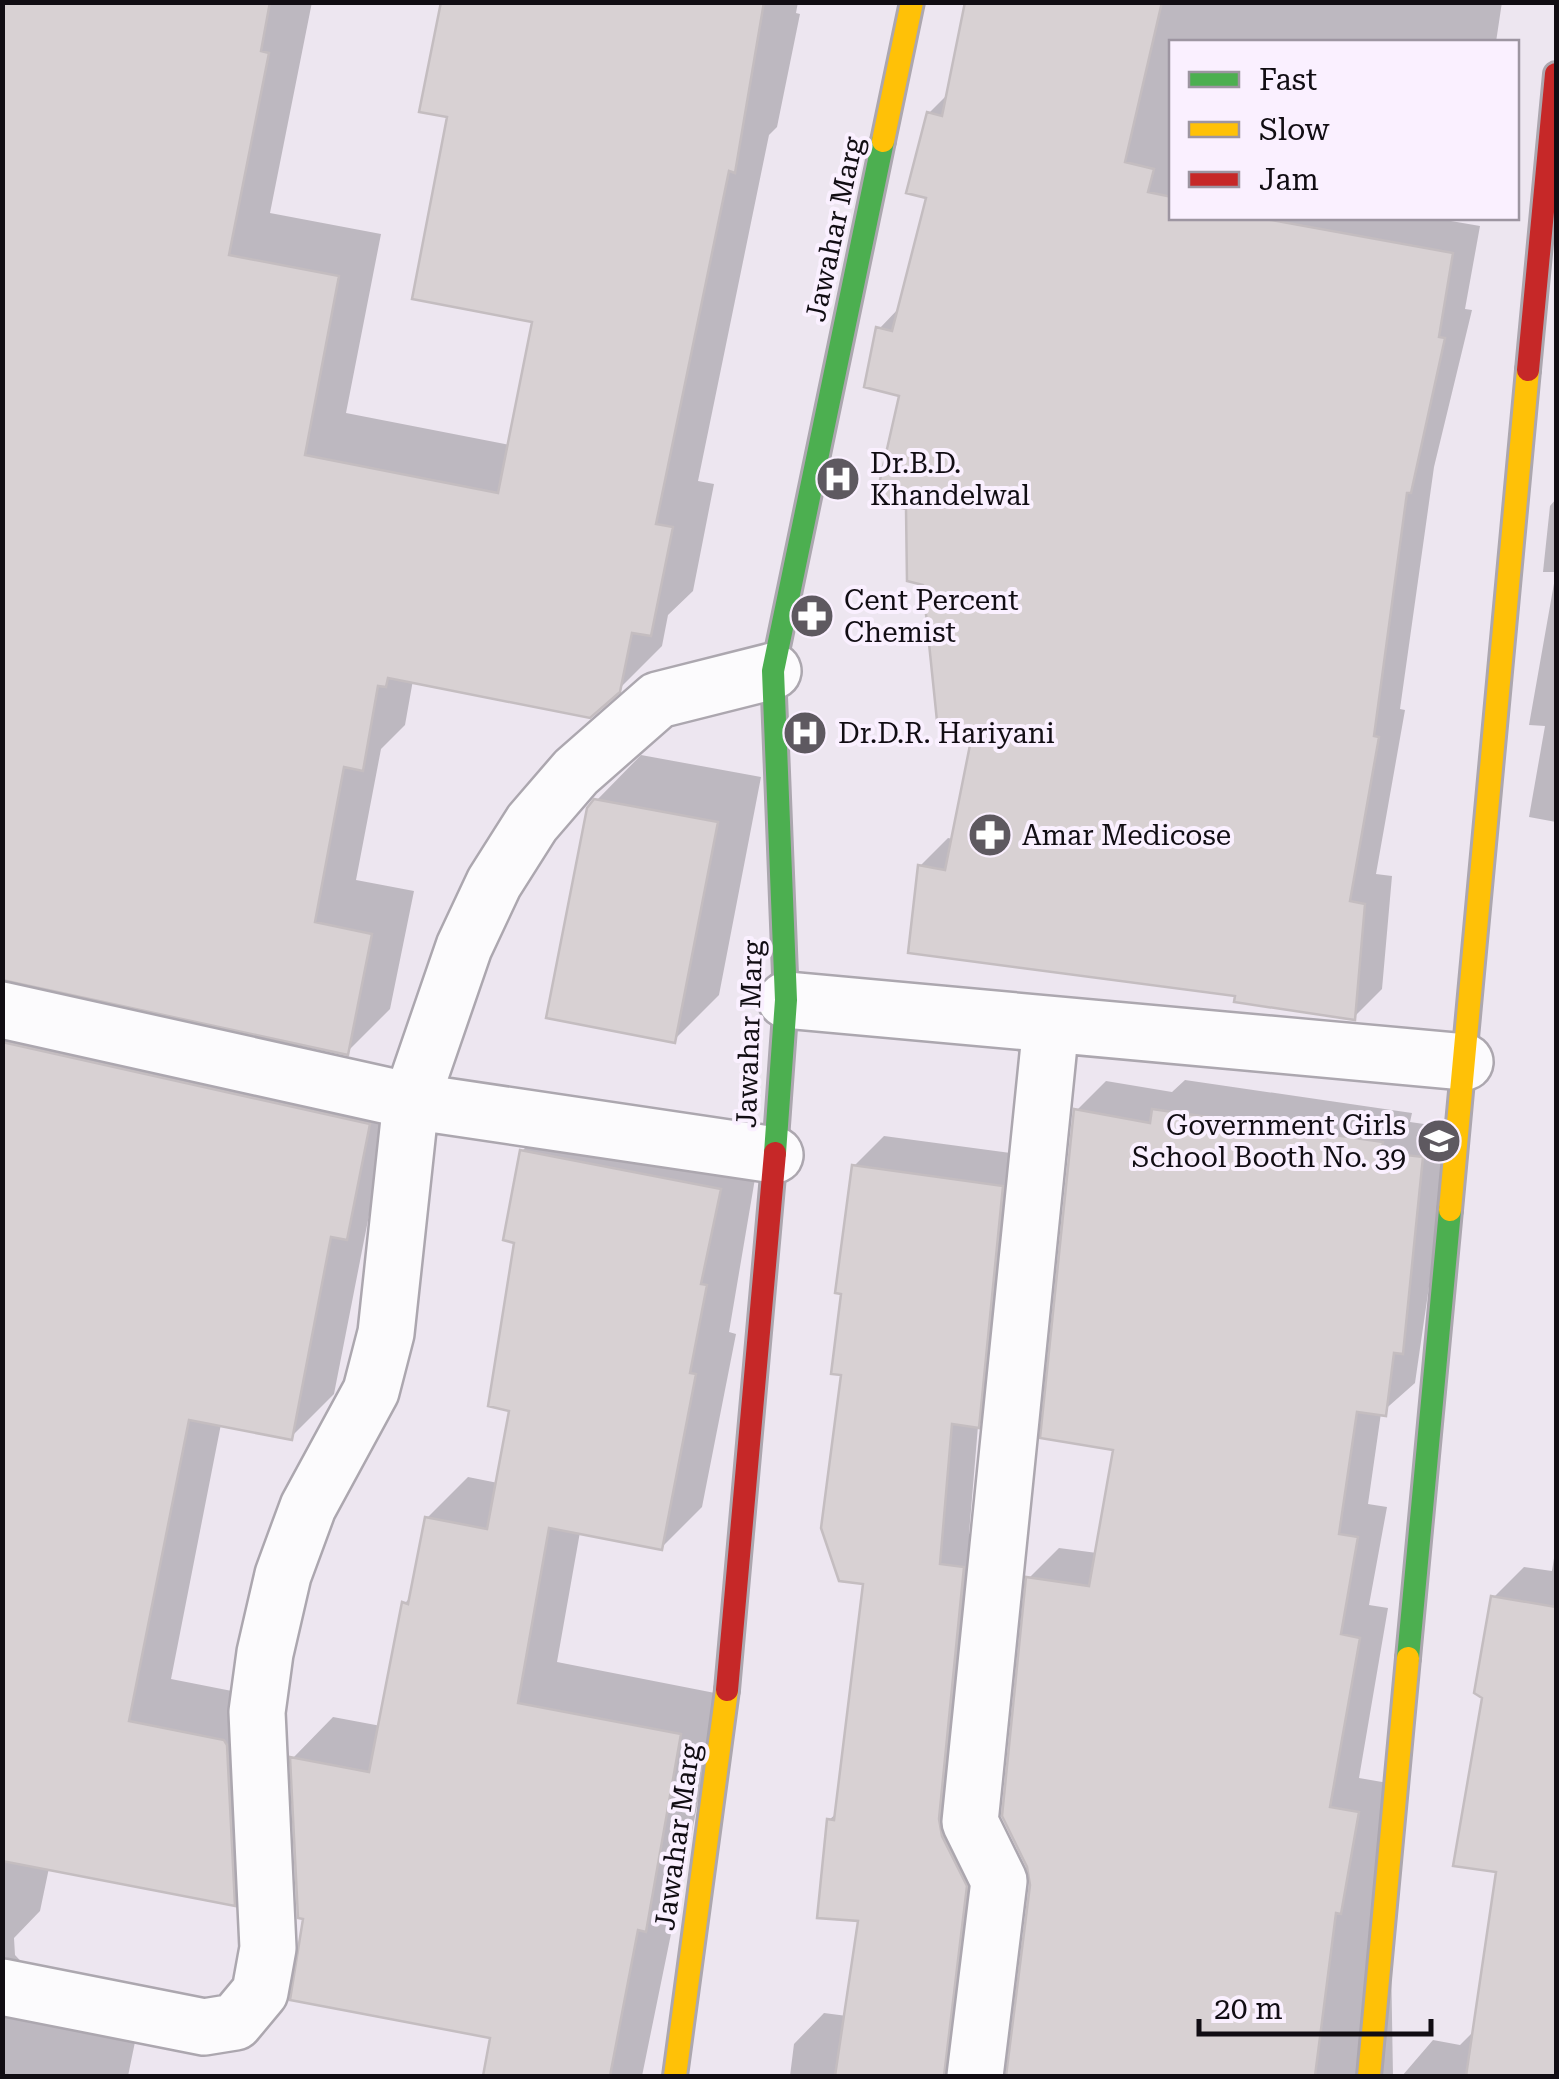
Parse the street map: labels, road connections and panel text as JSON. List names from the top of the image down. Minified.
{"streets":{"main road":["Jawahar Marg"]},"places":{"hospital":["Dr.B.D. Khandelwal","Dr.D.R. Hariyani"],"pharmacy":["Cent Percent Chemist","Amar Medicose"],"school or university":["Government Girls School Booth No. 39"]},"legend":["Fast","Slow","Jam"],"scale_bar":"20 m"}
